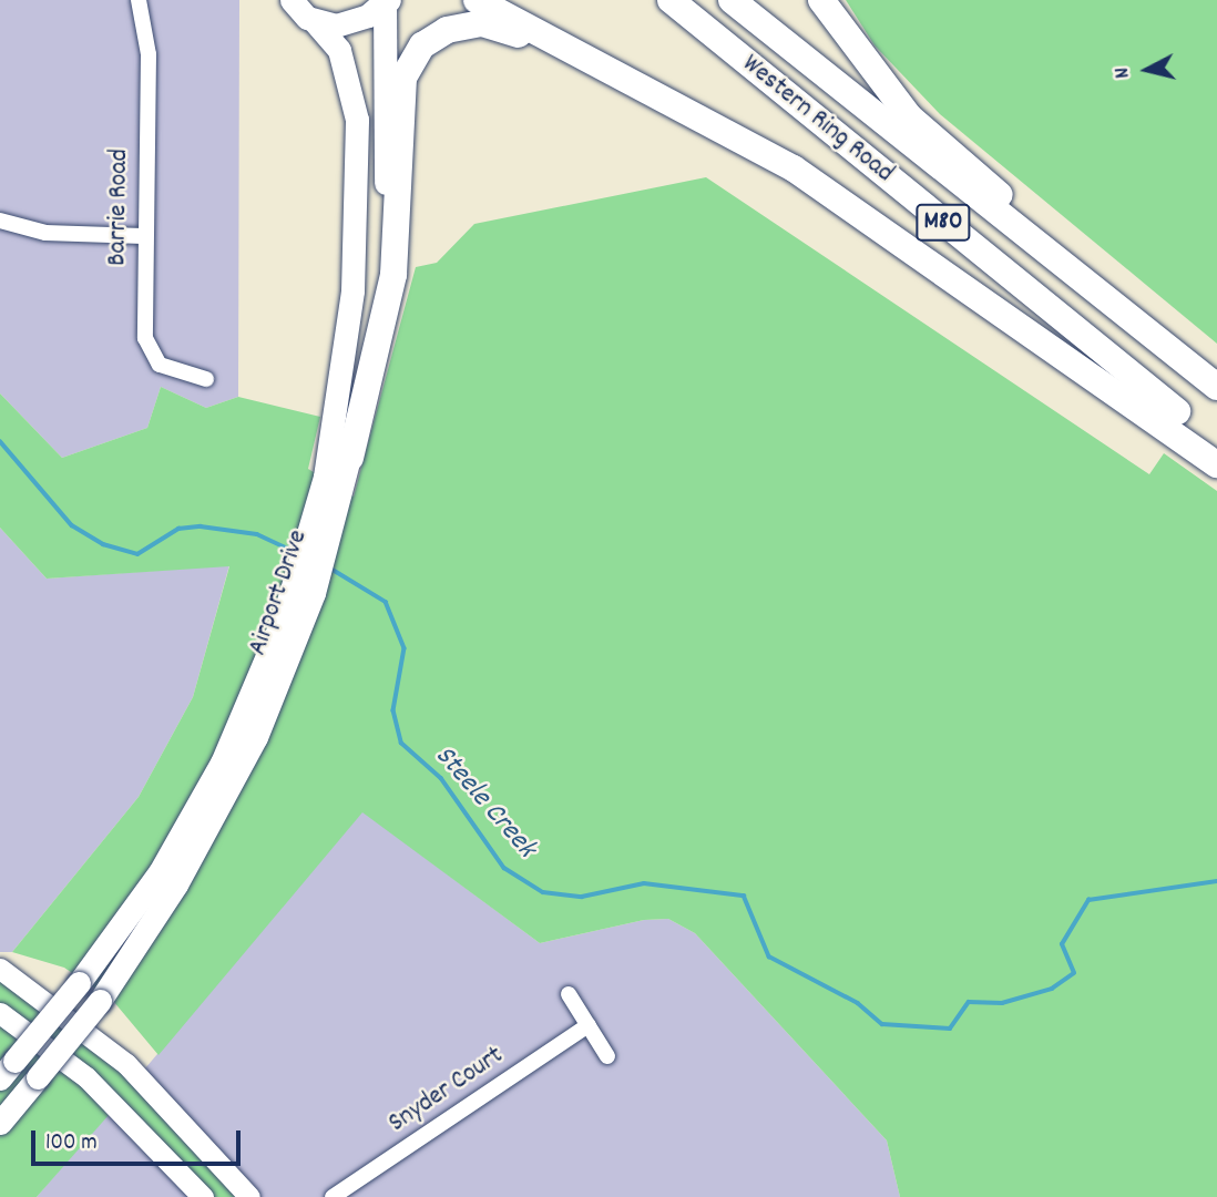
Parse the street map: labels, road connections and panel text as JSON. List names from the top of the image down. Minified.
{"streets":{"highway":["Western Ring Road","M80"],"main road":["Airport Drive"],"street":["Barrie Road","Snyder Court"]},"water":["Steele Creek"],"scale_bar":"100 m","north":"left"}
